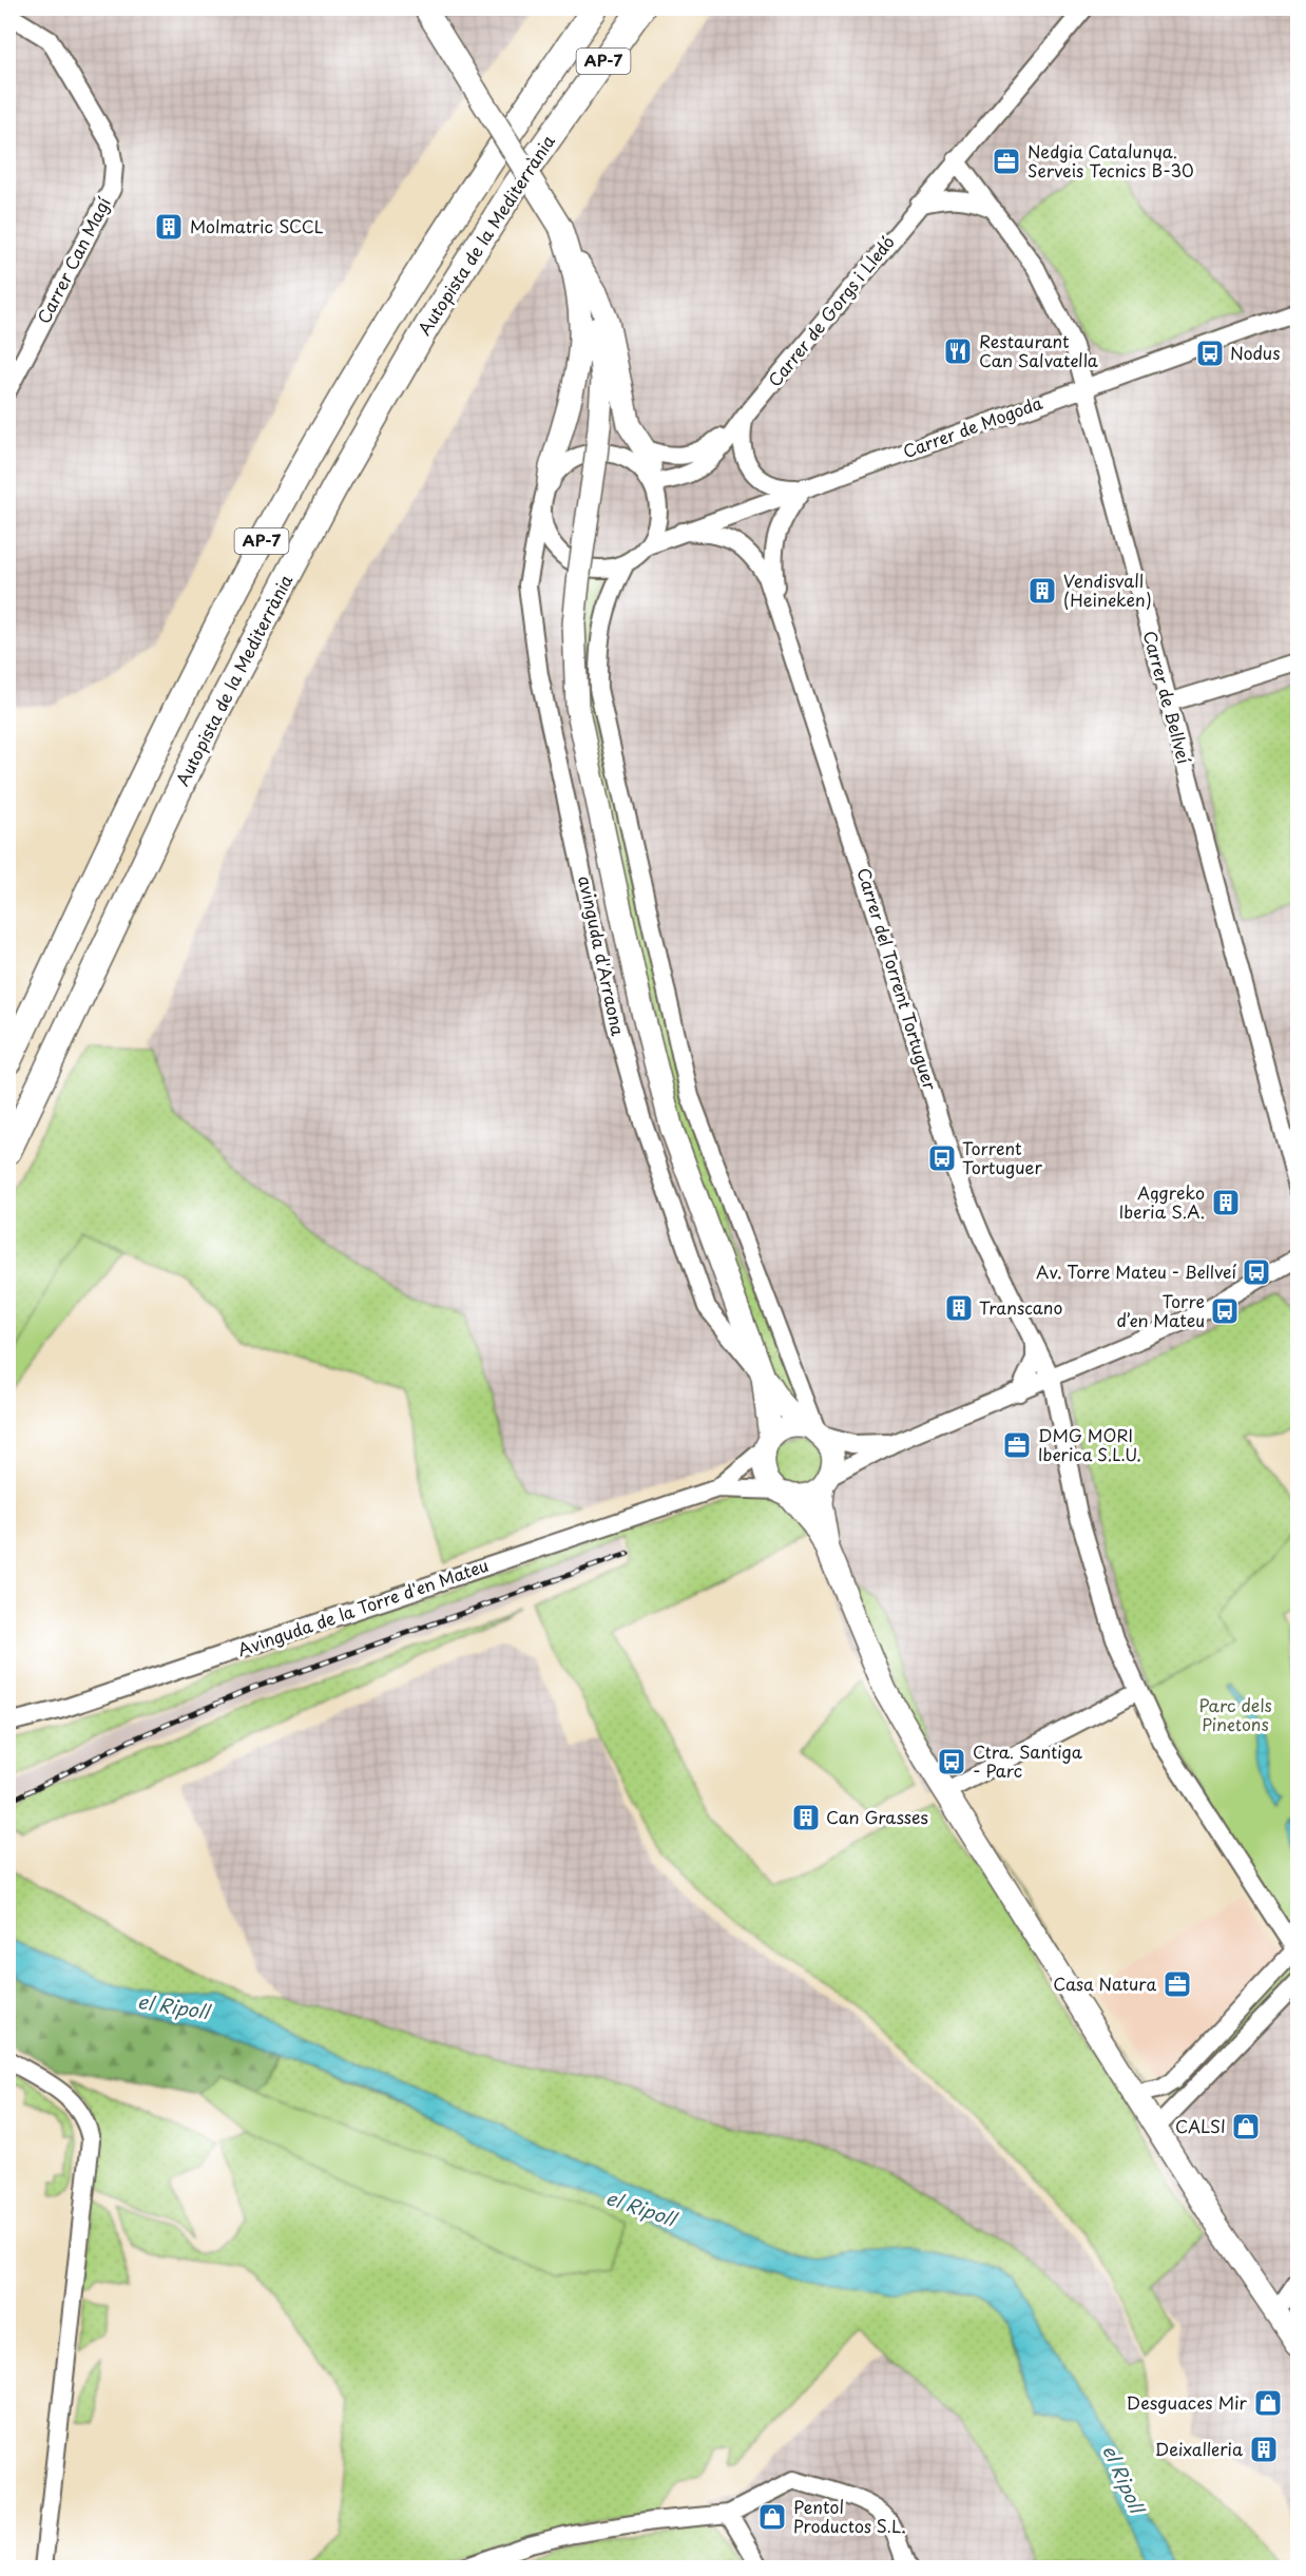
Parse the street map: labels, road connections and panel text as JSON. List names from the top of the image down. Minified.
{"streets":{"highway":["AP-7","Autopista de la Mediterrània"],"street":["Carrer Can Magí","Carrer de Gorgs i Lledó","Carrer de Mogoda","Carrer de Bellveí","avinguda d'Arraona","Carrer del Torrent Tortuguer","Avinguda de la Torre d'en Mateu"]},"crossings":[["Carrer de Gorgs i Lledó","Carrer de Mogoda"],["Carrer de Gorgs i Lledó","Carrer de Bellveí"],["Carrer de Gorgs i Lledó","avinguda d'Arraona"],["Carrer de Mogoda","Carrer de Bellveí"],["Carrer de Mogoda","avinguda d'Arraona"],["Carrer de Mogoda","Carrer del Torrent Tortuguer"]],"water":["el Ripoll"],"parks":["Parc dels Pinetons"],"places":{"office":["Nedgia Catalunya. Serveis Tecnics B-30","DMG MORI Iberica S.L.U.","Casa Natura"],"building":["Molmatric SCCL","Vendisvall (Heineken)","Aggreko Iberia S.A.","Transcano","Can Grasses","Deixalleria"],"restaurant":["Restaurant Can Salvatella"],"bus stop":["Nodus","Torrent Tortuguer","Av. Torre Mateu - Bellveí","Torre d’en Mateu","Ctra. Santiga - Parc"],"shop":["CALSI","Desguaces Mir","Pentol Productos S.L."]}}
